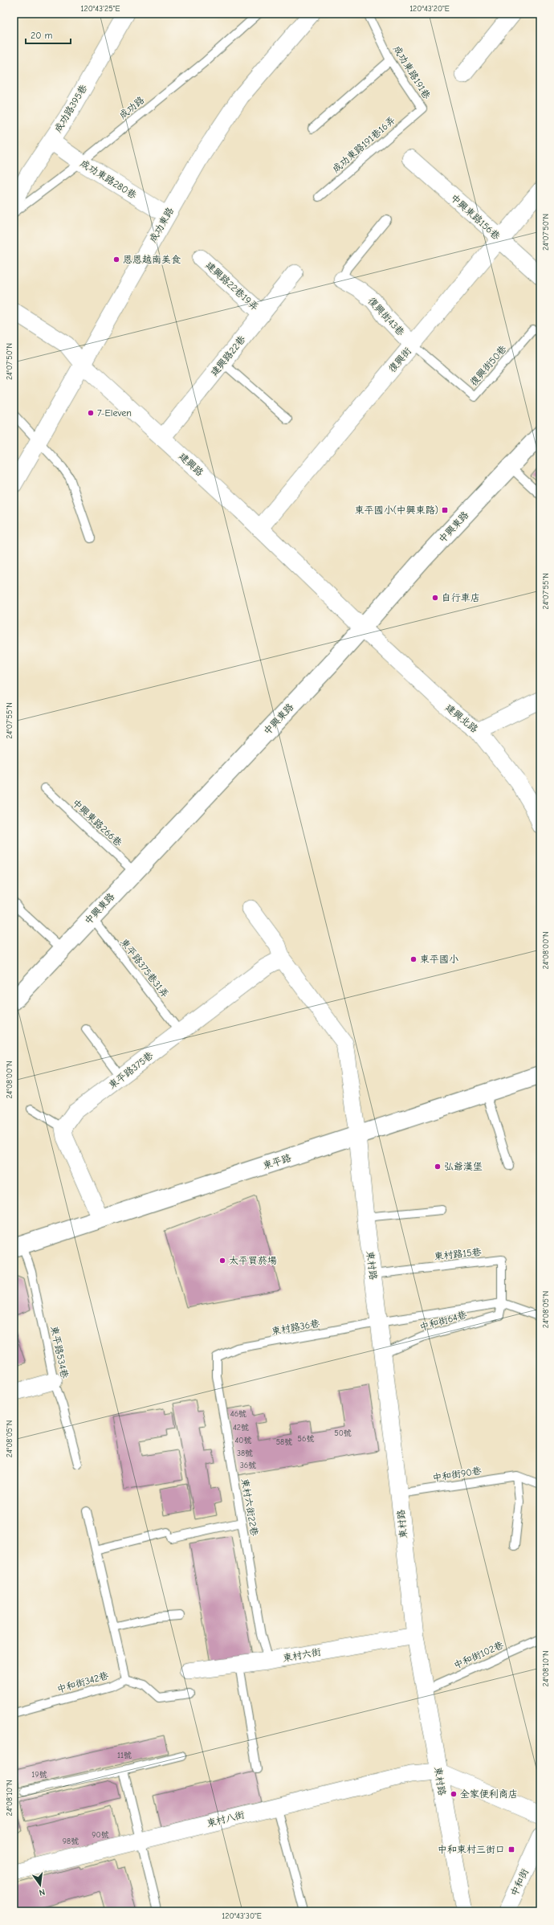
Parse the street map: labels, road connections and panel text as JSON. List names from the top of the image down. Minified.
{"streets":{"main road":["中興東路","東平路"],"street":["成功路395巷","成功東路280巷","中興東路156巷","成功東路","建興路22巷19弄","復興街43巷","建興路22巷","復興街","建興路","建興北路","東平路375巷","東村路","東村六街","東村八街","中和街"],"lane":["成功東路191巷","成功路","成功東路191巷16弄","復興街50巷","中興東路266巷","東平路375巷31弄","東村路15巷","中和街64巷","東村路36巷","東平路534巷","中和街90巷","東村六街22巷","中和街102巷","中和街342巷"]},"crossings":[["成功東路191巷","成功東路191巷16弄"],["成功路","成功東路280巷"],["成功路395巷","成功東路280巷"],["成功東路280巷","成功東路"],["中興東路156巷","復興街"],["成功東路","建興路"],["建興路22巷19弄","建興路22巷"],["復興街43巷","復興街"],["復興街43巷","復興街50巷"],["建興路22巷","建興路"],["復興街","復興街50巷"],["復興街","建興路"],["建興路","中興東路"],["建興路","建興北路"],["中興東路","建興北路"],["中興東路","中興東路266巷"],["中興東路","東平路375巷31弄"],["東平路375巷31弄","東平路375巷"],["東平路","東村路"],["東平路","東平路534巷"],["東村路15巷","東村路"],["東村路15巷","中和街64巷"],["東村路","中和街64巷"],["東村路","東村路36巷"],["東村路","中和街90巷"],["東村路","東村六街"],["東村路","中和街102巷"],["東村路","東村八街"],["中和街64巷","東村路36巷"],["東村路36巷","東村六街22巷"],["東村六街22巷","東村六街"]],"places":{"other":["恩恩越南美食","7-Eleven","自行車店","東平國小","弘爺漢堡","太平買菸場","全家便利商店"],"transit":["東平國小(中興東路)","中和東村三街口"]},"house_numbers":["46號","42號","50號","56號","40號","58號","38號","36號","11號","19號","90號","98號"],"scale_bar":"20 m","north":"bottom","coordinates":["120°43'25\"E","120°43'20\"E","24°07'50\"N","24°07'55\"N","24°08'00\"N","24°08'05\"N","24°08'10\"N","120°43'30\"E"]}
